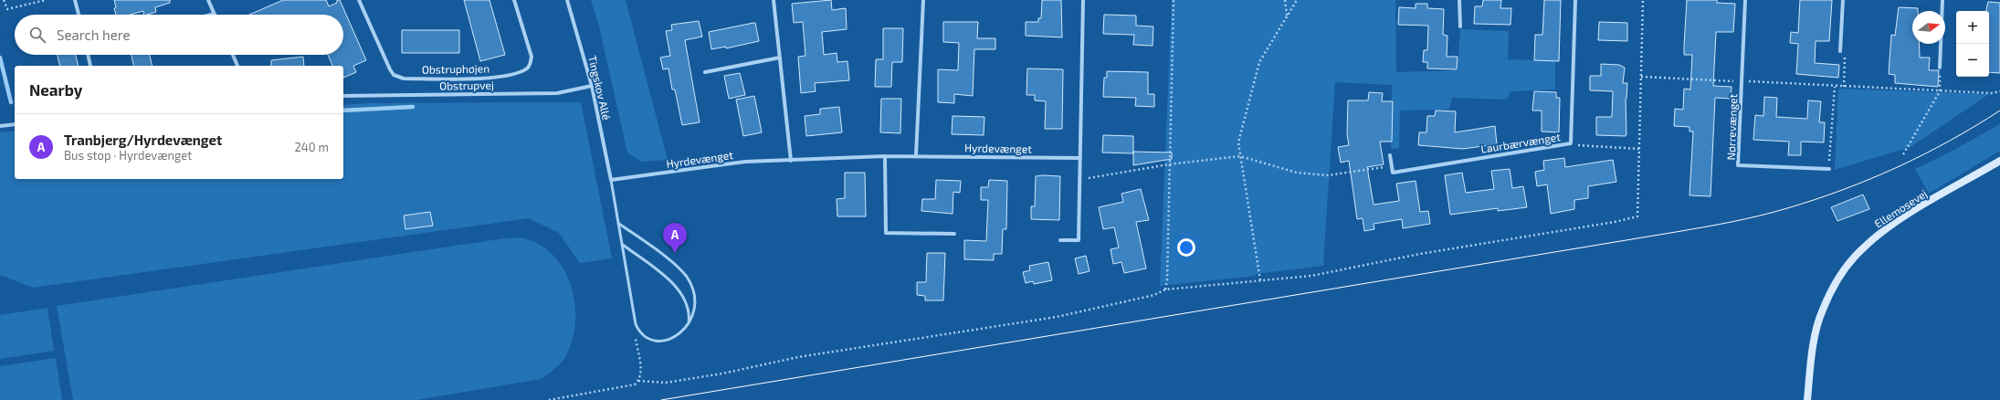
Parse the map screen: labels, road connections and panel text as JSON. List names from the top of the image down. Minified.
{"streets":{"street":["Obstruphøjen","Obstrupvej","Tingskov Allé","Nørrevænget","Laurbærvænget","Hyrdevænget","Ellemosevej"]},"crossings":[["Obstrupvej","Tingskov Allé"],["Tingskov Allé","Hyrdevænget"]],"north":"right","page":{"map_buttons":["+","−"],"search":"Search here","heading":"Nearby","list":[{"mark":"A","name":"Tranbjerg/Hyrdevænget","note":"Bus stop · Hyrdevænget","value":"240 m"}],"pins":"A"}}
